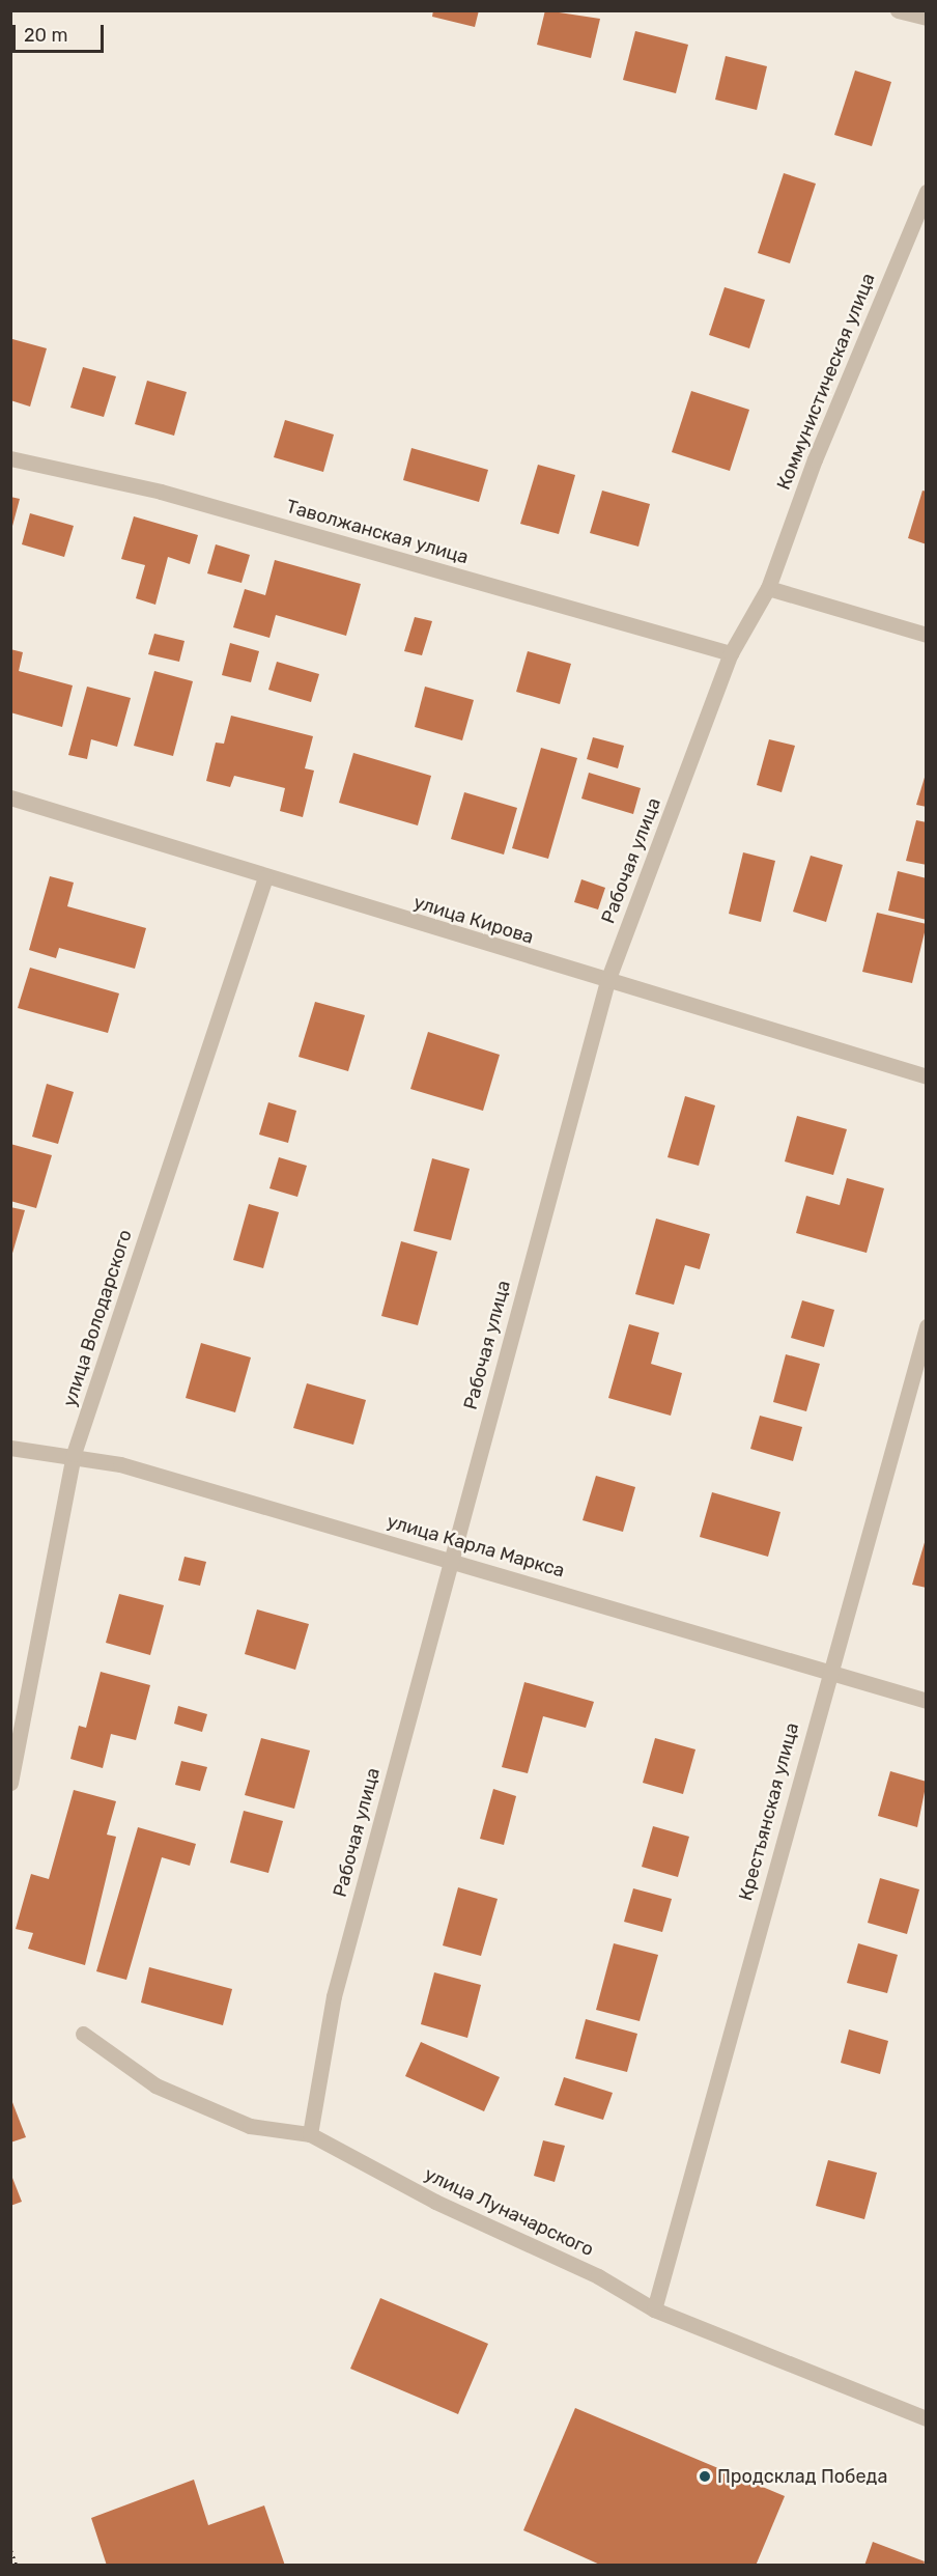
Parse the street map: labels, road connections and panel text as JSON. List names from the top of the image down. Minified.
{"streets":{"street":["Коммунистическая улица","Таволжанская улица","Рабочая улица","улица Кирова","улица Володарского","улица Карла Маркса","Крестьянская улица","улица Луначарского"]},"crossings":[["Коммунистическая улица","Рабочая улица"],["Таволжанская улица","Рабочая улица"],["Рабочая улица","улица Кирова"],["Рабочая улица","улица Карла Маркса"],["Рабочая улица","улица Луначарского"],["улица Кирова","улица Володарского"],["улица Володарского","улица Карла Маркса"],["улица Карла Маркса","Крестьянская улица"],["Крестьянская улица","улица Луначарского"]],"places":["Продсклад Победа"],"scale_bar":"20 m"}
